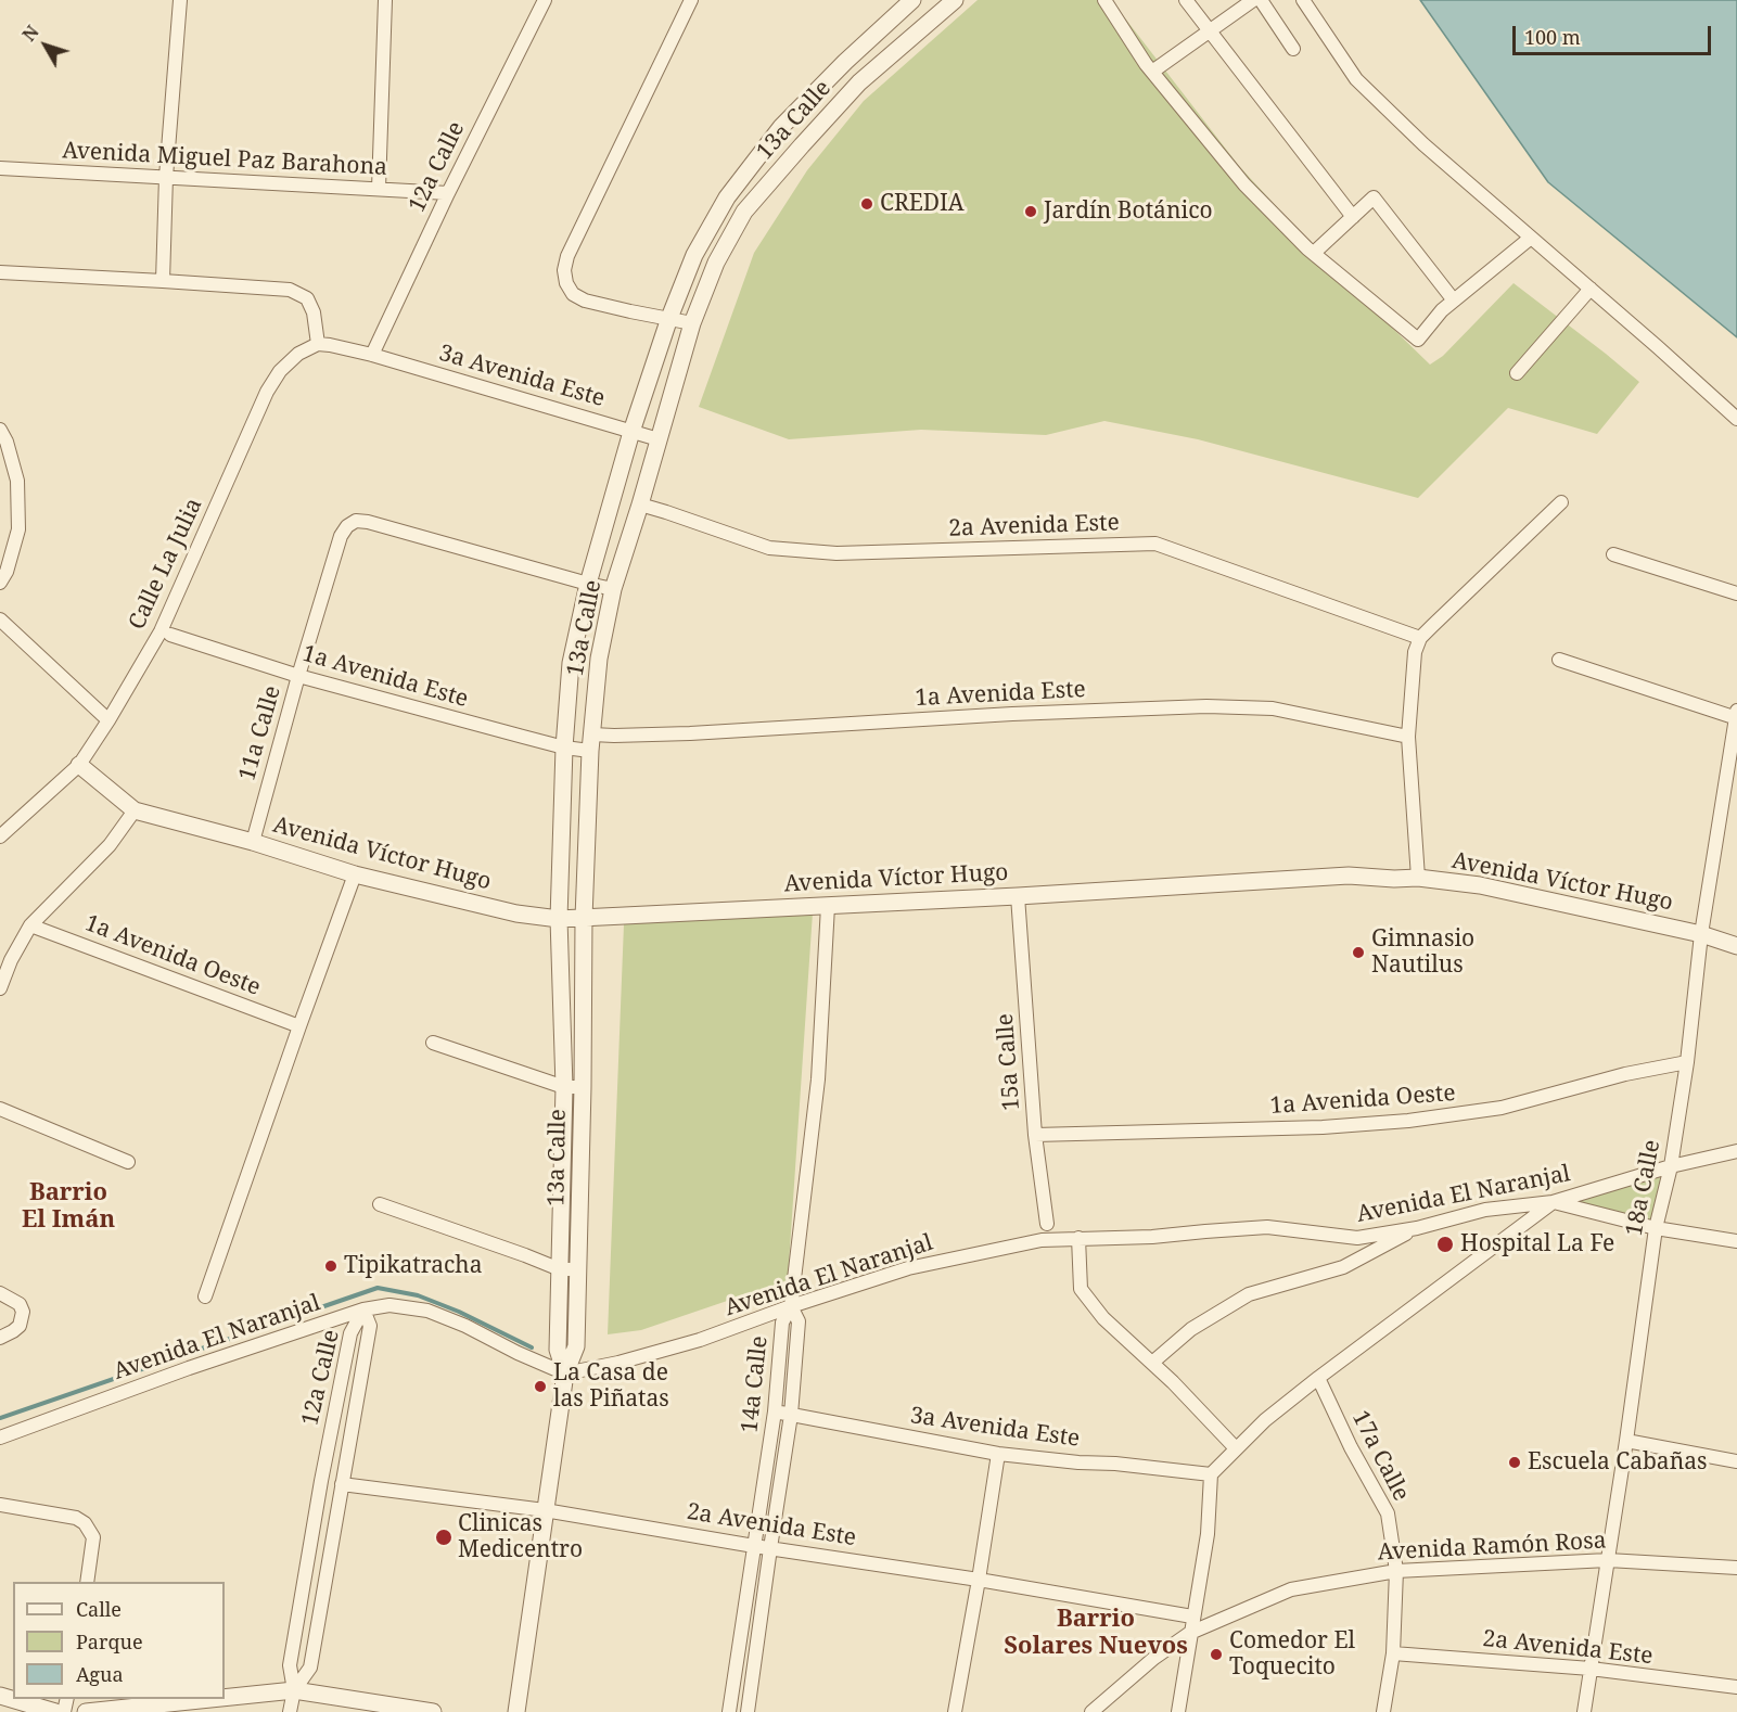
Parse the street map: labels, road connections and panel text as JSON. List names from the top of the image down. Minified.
{"streets":{"street":["13a Calle","Avenida Miguel Paz Barahona","12a Calle","3a Avenida Este","2a Avenida Este","Calle La Julia","1a Avenida Este","11a Calle","Avenida Víctor Hugo","1a Avenida Oeste","15a Calle","18a Calle","Avenida El Naranjal","14a Calle","17a Calle","Avenida Ramón Rosa"]},"crossings":[["13a Calle","3a Avenida Este"],["13a Calle","2a Avenida Este"],["13a Calle","1a Avenida Este"],["13a Calle","11a Calle"],["13a Calle","Avenida Víctor Hugo"],["13a Calle","Avenida El Naranjal"],["Avenida Miguel Paz Barahona","12a Calle"],["12a Calle","3a Avenida Este"],["12a Calle","2a Avenida Este"],["12a Calle","Avenida El Naranjal"],["3a Avenida Este","14a Calle"],["2a Avenida Este","18a Calle"],["2a Avenida Este","14a Calle"],["2a Avenida Este","17a Calle"],["Calle La Julia","Avenida Víctor Hugo"],["1a Avenida Este","11a Calle"],["11a Calle","Avenida Víctor Hugo"],["Avenida Víctor Hugo","15a Calle"],["Avenida Víctor Hugo","18a Calle"],["Avenida Víctor Hugo","14a Calle"],["1a Avenida Oeste","15a Calle"],["1a Avenida Oeste","18a Calle"],["18a Calle","Avenida El Naranjal"],["18a Calle","Avenida Ramón Rosa"],["Avenida El Naranjal","14a Calle"],["17a Calle","Avenida Ramón Rosa"]],"districts":["Barrio El Imán","Barrio Solares Nuevos"],"places":["CREDIA","Jardín Botánico","Gimnasio Nautilus","Hospital La Fe","Tipikatracha","La Casa de las Piñatas","Escuela Cabañas","Clinicas Medicentro","Comedor El Toquecito"],"legend":["Calle","Parque","Agua"],"scale_bar":"100 m","north":"top left"}
